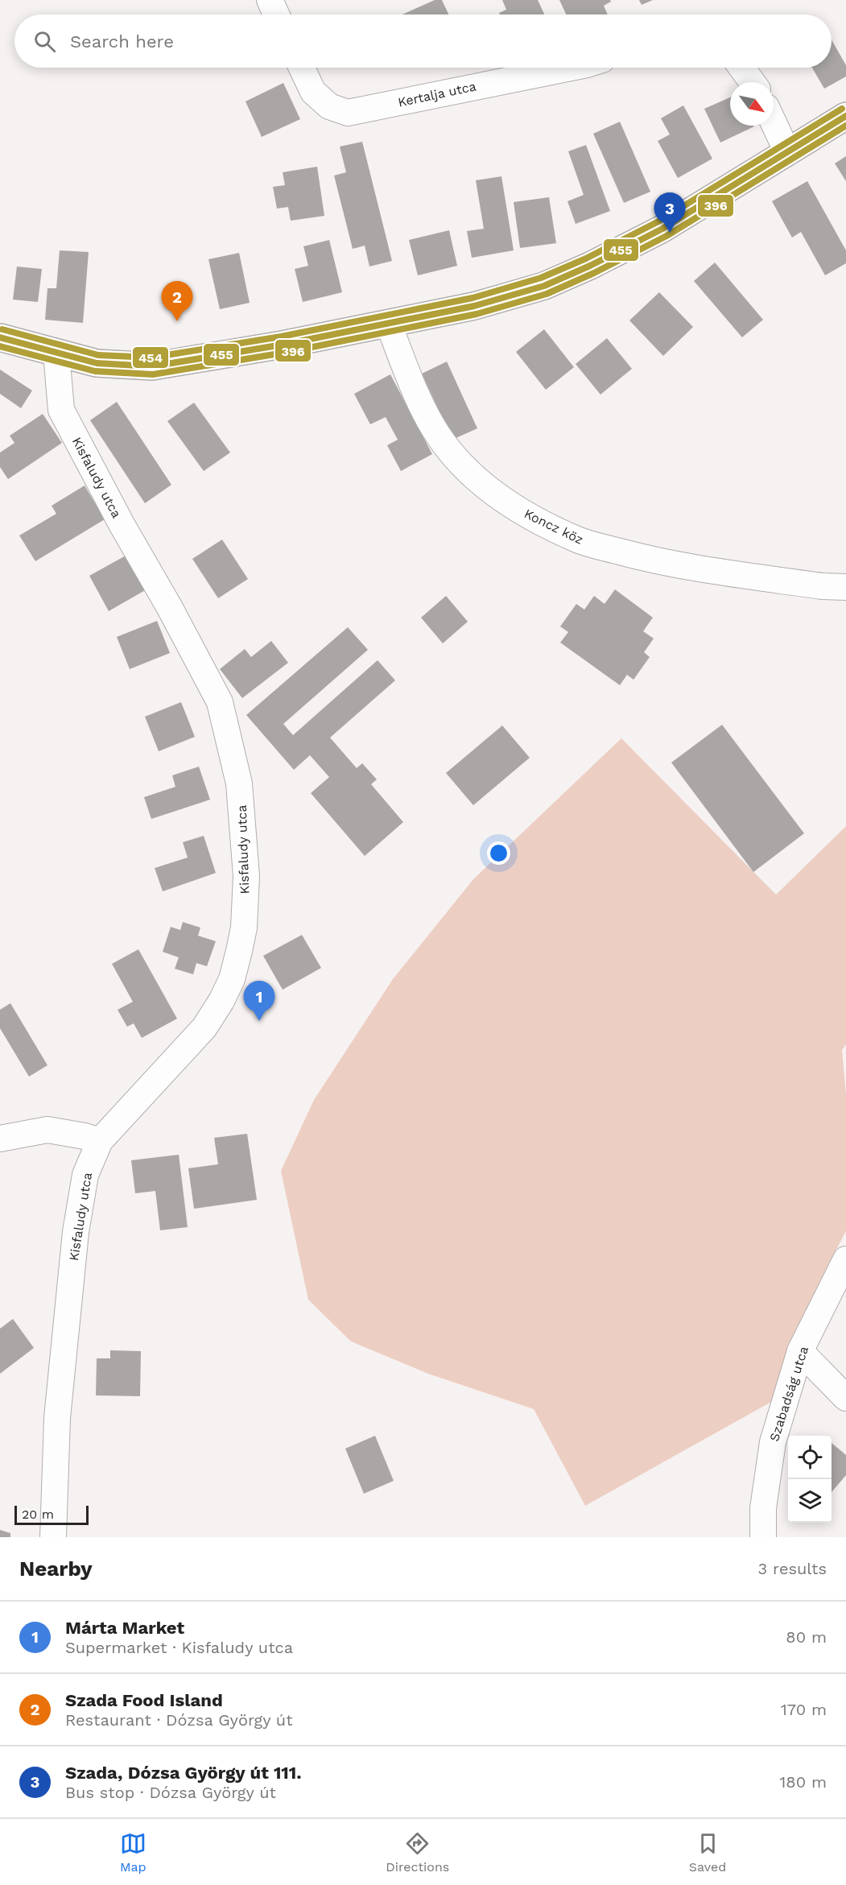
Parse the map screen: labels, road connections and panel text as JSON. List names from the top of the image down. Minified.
{"streets":{"street":["Kertalja utca","Kisfaludy utca","Koncz köz","Szabadság utca"]},"lines":["transit line 454","transit line 455","transit line 396"],"scale_bar":"20 m","north":"bottom right","page":{"search":"Search here","pins":["3","2","1"],"scale":"20 m","heading":["Nearby","3 results"],"list":[{"mark":"1","name":"Márta Market","note":"Supermarket · Kisfaludy utca","value":"80 m"},{"mark":"2","name":"Szada Food Island","note":"Restaurant · Dózsa György út","value":"170 m"},{"mark":"3","name":"Szada, Dózsa György út 111.","note":"Bus stop · Dózsa György út","value":"180 m"}],"nav":["Map","Directions","Saved"]}}
